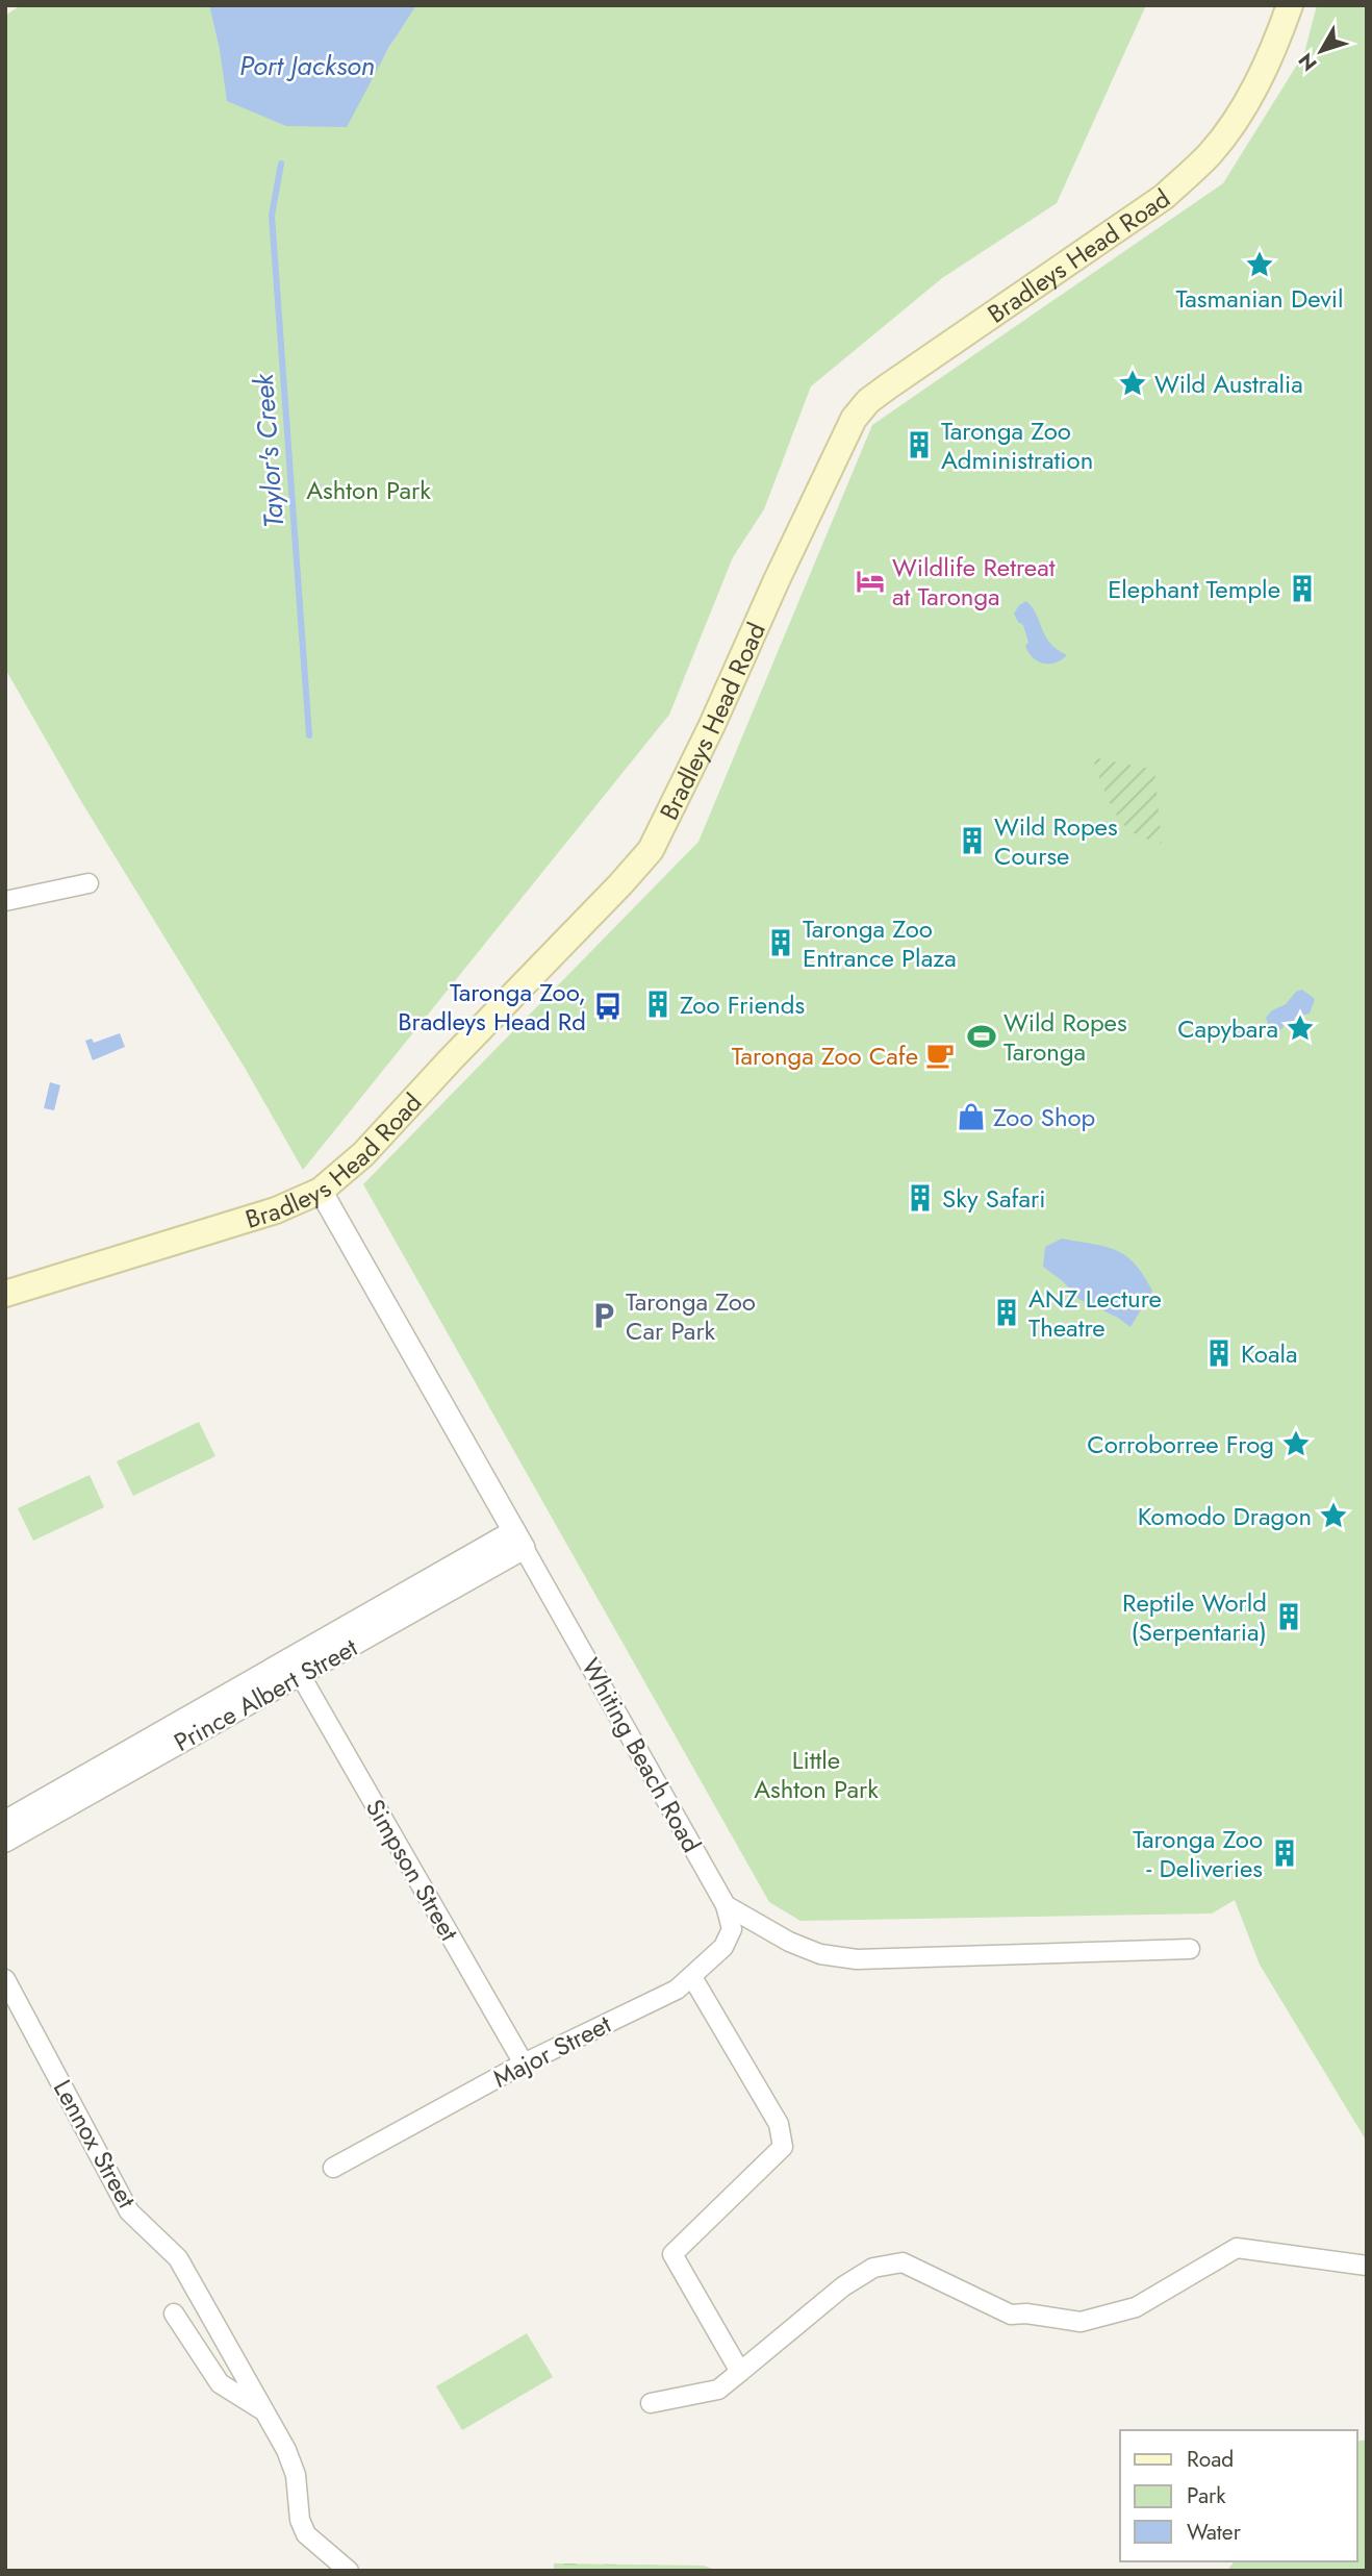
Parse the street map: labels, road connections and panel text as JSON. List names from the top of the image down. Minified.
{"streets":{"main road":["Bradleys Head Road"],"street":["Prince Albert Street","Whiting Beach Road","Simpson Street","Major Street","Lennox Street"]},"crossings":[["Bradleys Head Road","Whiting Beach Road"],["Prince Albert Street","Whiting Beach Road"],["Prince Albert Street","Simpson Street"],["Whiting Beach Road","Major Street"],["Simpson Street","Major Street"]],"water":["Port Jackson","Taylor's Creek"],"parks":["Ashton Park","Little Ashton Park"],"places":{"place":["Tasmanian Devil","Wild Australia","Capybara","Corroborree Frog","Komodo Dragon"],"building":["Taronga Zoo Administration","Elephant Temple","Wild Ropes Course","Taronga Zoo Entrance Plaza","Zoo Friends","Sky Safari","ANZ Lecture Theatre","Koala","Reptile World (Serpentaria)","Taronga Zoo - Deliveries"],"hotel":["Wildlife Retreat at Taronga"],"bus stop":["Taronga Zoo, Bradleys Head Rd"],"sports":["Wild Ropes Taronga"],"cafe":["Taronga Zoo Cafe"],"shop":["Zoo Shop"],"parking":["Taronga Zoo Car Park"]},"legend":["Road","Park","Water"],"north":"bottom left"}
